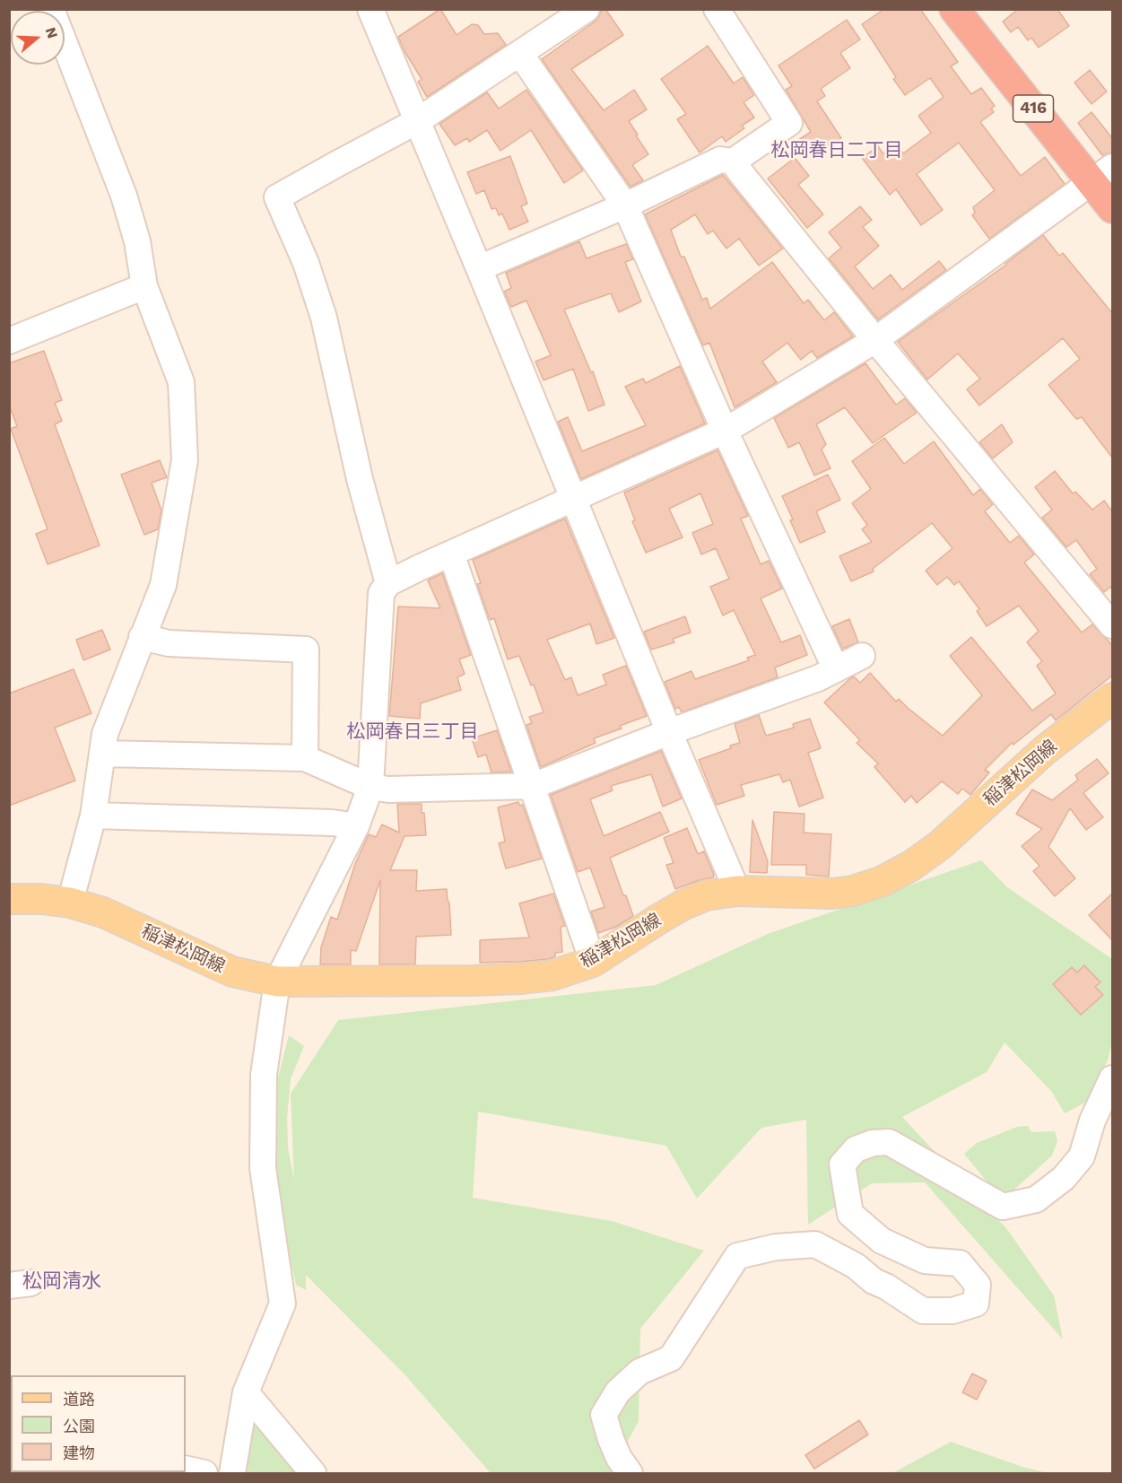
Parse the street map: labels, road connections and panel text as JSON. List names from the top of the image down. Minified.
{"streets":{"highway":["416"],"main road":["稲津松岡線"]},"districts":["松岡春日二丁目","松岡春日三丁目","松岡清水"],"legend":["道路","公園","建物"],"north":"right"}
